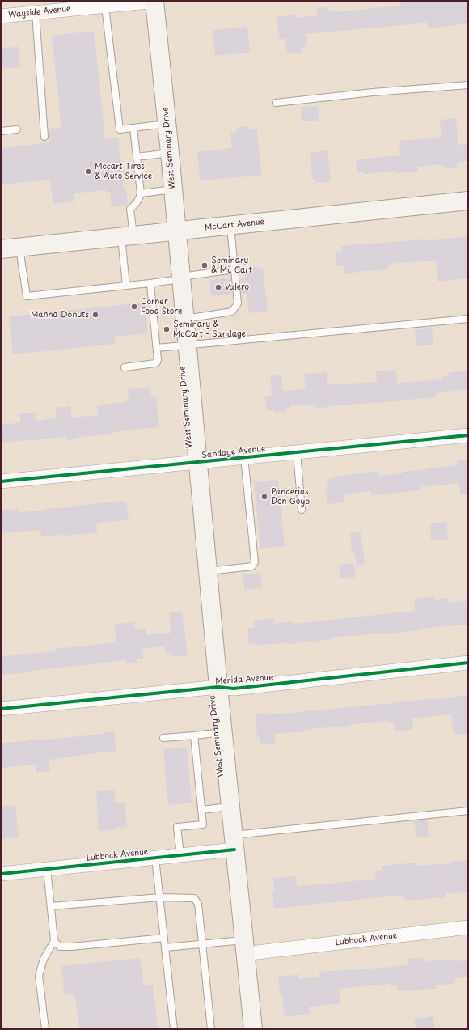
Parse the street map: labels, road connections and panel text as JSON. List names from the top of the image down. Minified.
{"streets":{"main road":["West Seminary Drive","McCart Avenue"],"street":["Wayside Avenue","Sandage Avenue","Merida Avenue","Lubbock Avenue"]},"crossings":[["Wayside Avenue","West Seminary Drive"],["West Seminary Drive","McCart Avenue"],["West Seminary Drive","Sandage Avenue"],["West Seminary Drive","Merida Avenue"],["West Seminary Drive","Lubbock Avenue"]],"places":["Mccart Tires & Auto Service","Seminary & Mc Cart","Valero","Corner Food Store","Manna Donuts","Seminary & McCart - Sandage","Panderias Don Goyo"]}
